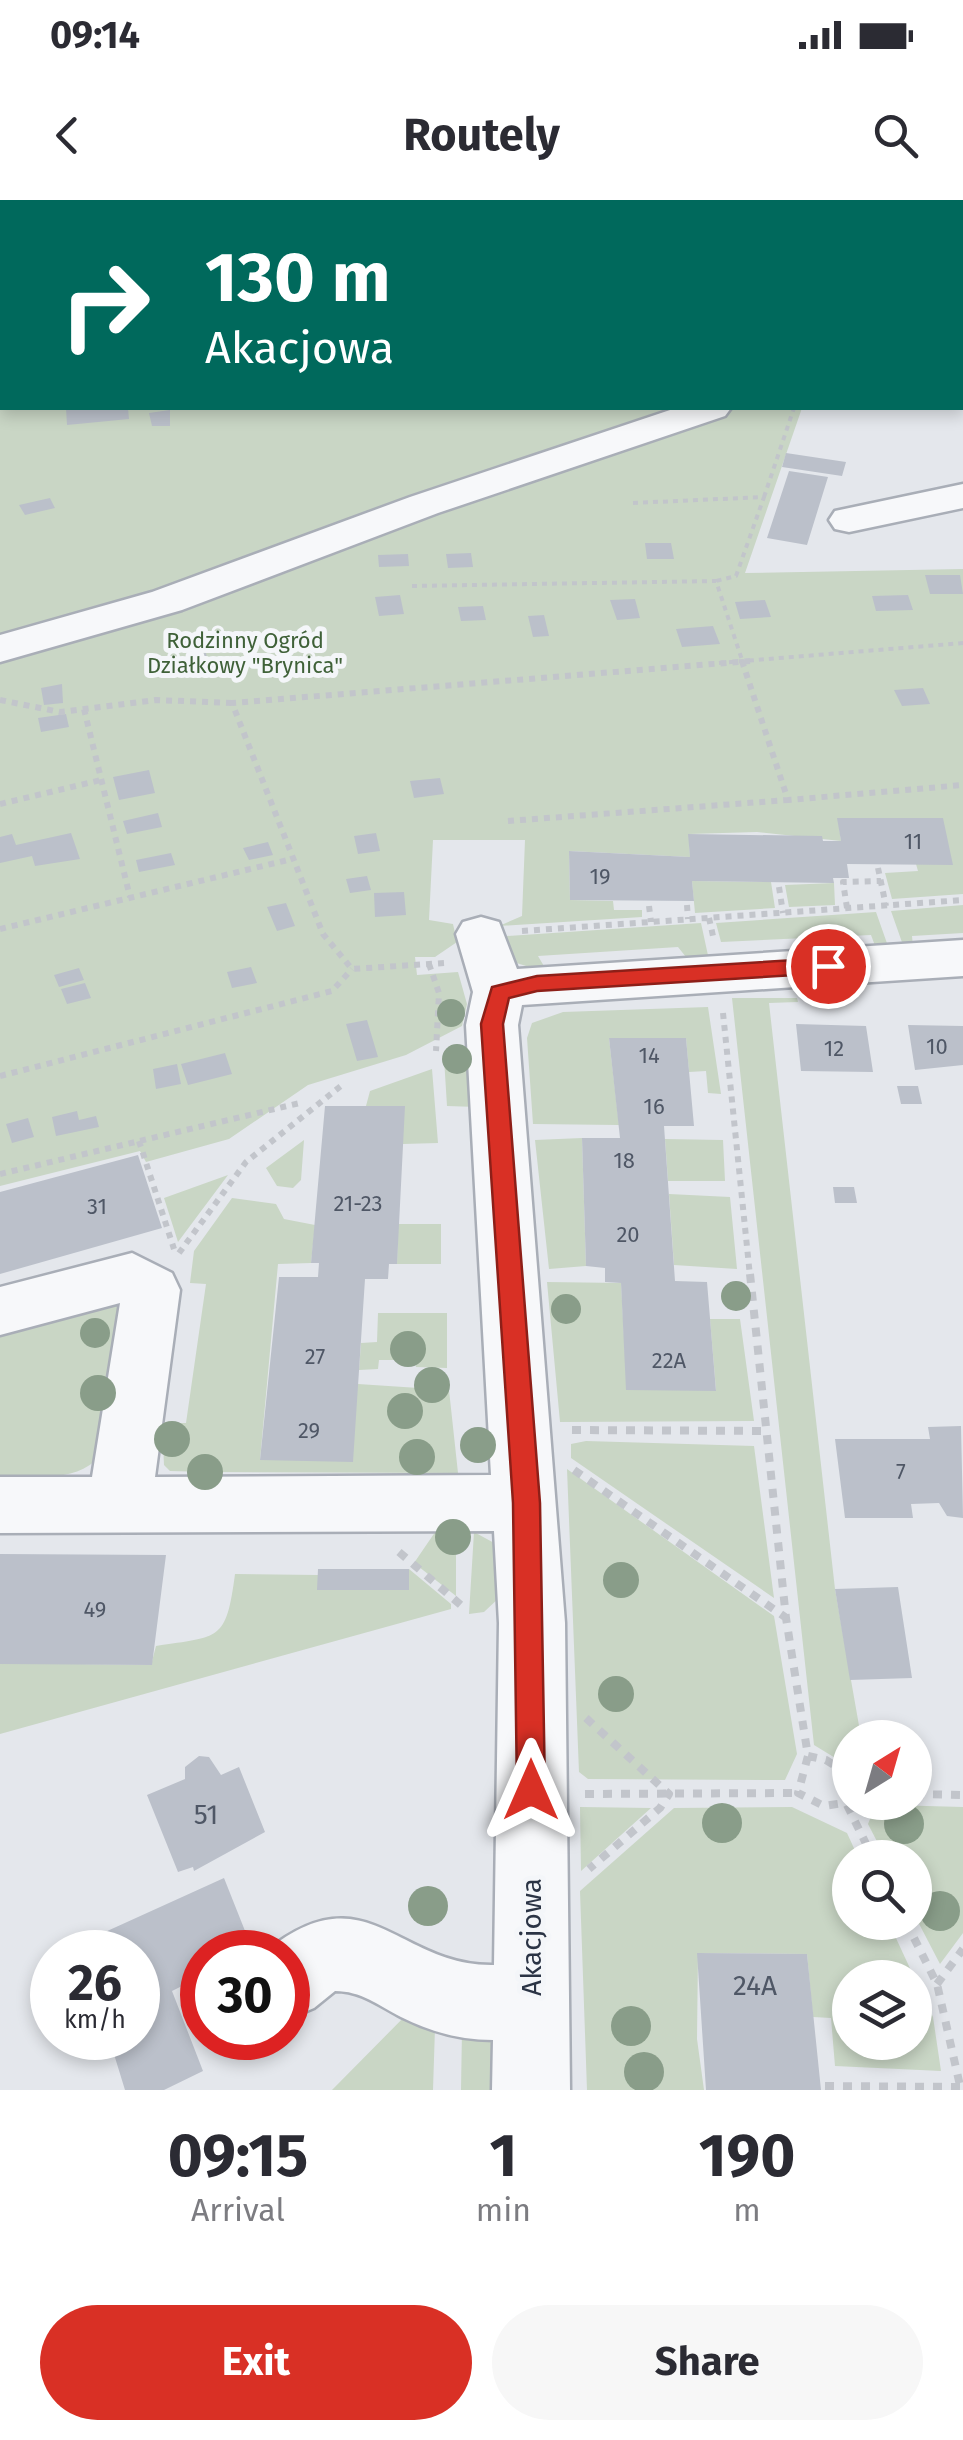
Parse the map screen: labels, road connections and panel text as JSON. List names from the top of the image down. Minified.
{"streets":{"street":["Akacjowa"]},"parks":["Rodzinny Ogród Działkowy \"Brynica\""],"house_numbers":["11","19","10","12","14","16","18","21-23","31","20","27","22A","29","7","49","51","24A"],"north":"top right","page":{"status":"09:14","header":"Routely","turn":["130 m","Akacjowa"],"speed":"26 km/h","limit":"30","eta":["09:15","Arrival","1","min","190","m"],"buttons":["Exit","Share"]}}
